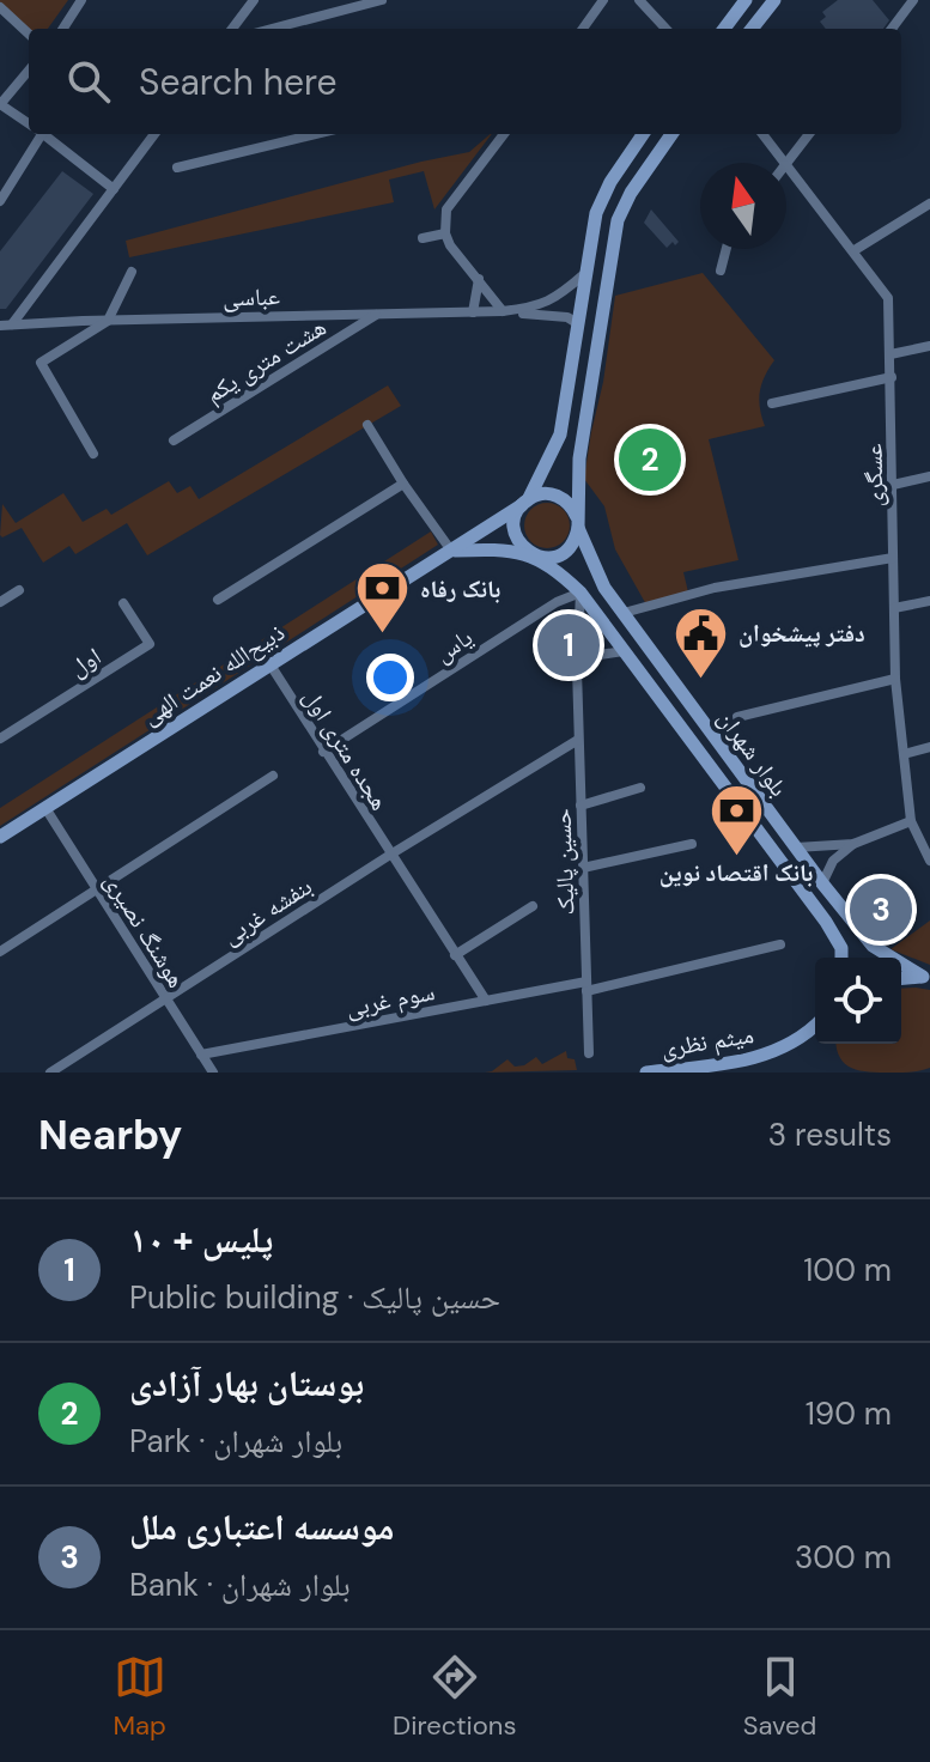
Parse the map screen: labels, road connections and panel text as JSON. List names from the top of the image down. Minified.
{"streets":{"street":["عباسی","هشت متری یکم","عسگری","یاس","اول","ذبیح‌الله نعمت الهی","هجده متری اول","بلوار شهران","حسین پالیک","بنفشه غربی","هوشنگ نصیری","سوم غربی","میثم نظری"]},"crossings":[["عباسی","هشت متری یکم"],["یاس","هجده متری اول"],["یاس","بلوار شهران"],["یاس","حسین پالیک"],["ذبیح‌الله نعمت الهی","هجده متری اول"],["ذبیح‌الله نعمت الهی","بلوار شهران"],["ذبیح‌الله نعمت الهی","هوشنگ نصیری"],["هجده متری اول","بنفشه غربی"],["هجده متری اول","سوم غربی"],["بلوار شهران","حسین پالیک"],["حسین پالیک","بنفشه غربی"],["حسین پالیک","سوم غربی"],["بنفشه غربی","هوشنگ نصیری"],["هوشنگ نصیری","سوم غربی"]],"places":{"bank":["بانک رفاه","بانک اقتصاد نوین"],"public building":["دفتر پیشخوان"]},"north":"top","page":{"search":"Search here","pins":["2","1","3"],"heading":["Nearby","3 results"],"list":[{"mark":"1","name":"پلیس + ۱۰","note":"Public building · حسین پالیک","value":"100 m"},{"mark":"2","name":"بوستان بهار آزادی","note":"Park · بلوار شهران","value":"190 m"},{"mark":"3","name":"موسسه اعتباری ملل","note":"Bank · بلوار شهران","value":"300 m"}],"nav":["Map","Directions","Saved"]}}
